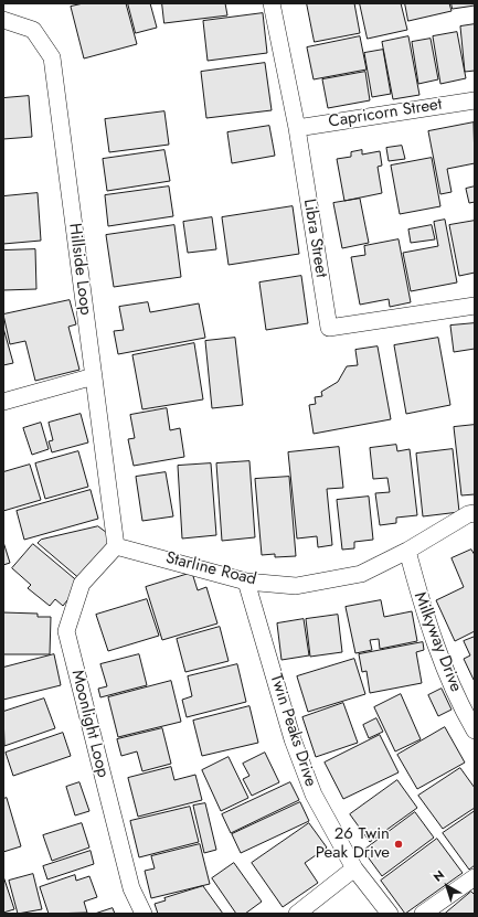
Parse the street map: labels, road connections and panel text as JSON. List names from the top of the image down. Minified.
{"streets":{"street":["Capricorn Street","Libra Street","Hillside Loop","Starline Road","Milkyway Drive","Moonlight Loop","Twin Peaks Drive"]},"crossings":[["Capricorn Street","Libra Street"],["Hillside Loop","Starline Road"],["Hillside Loop","Moonlight Loop"],["Starline Road","Milkyway Drive"],["Starline Road","Moonlight Loop"],["Starline Road","Twin Peaks Drive"]],"places":["26 Twin Peak Drive"],"north":"top left"}
